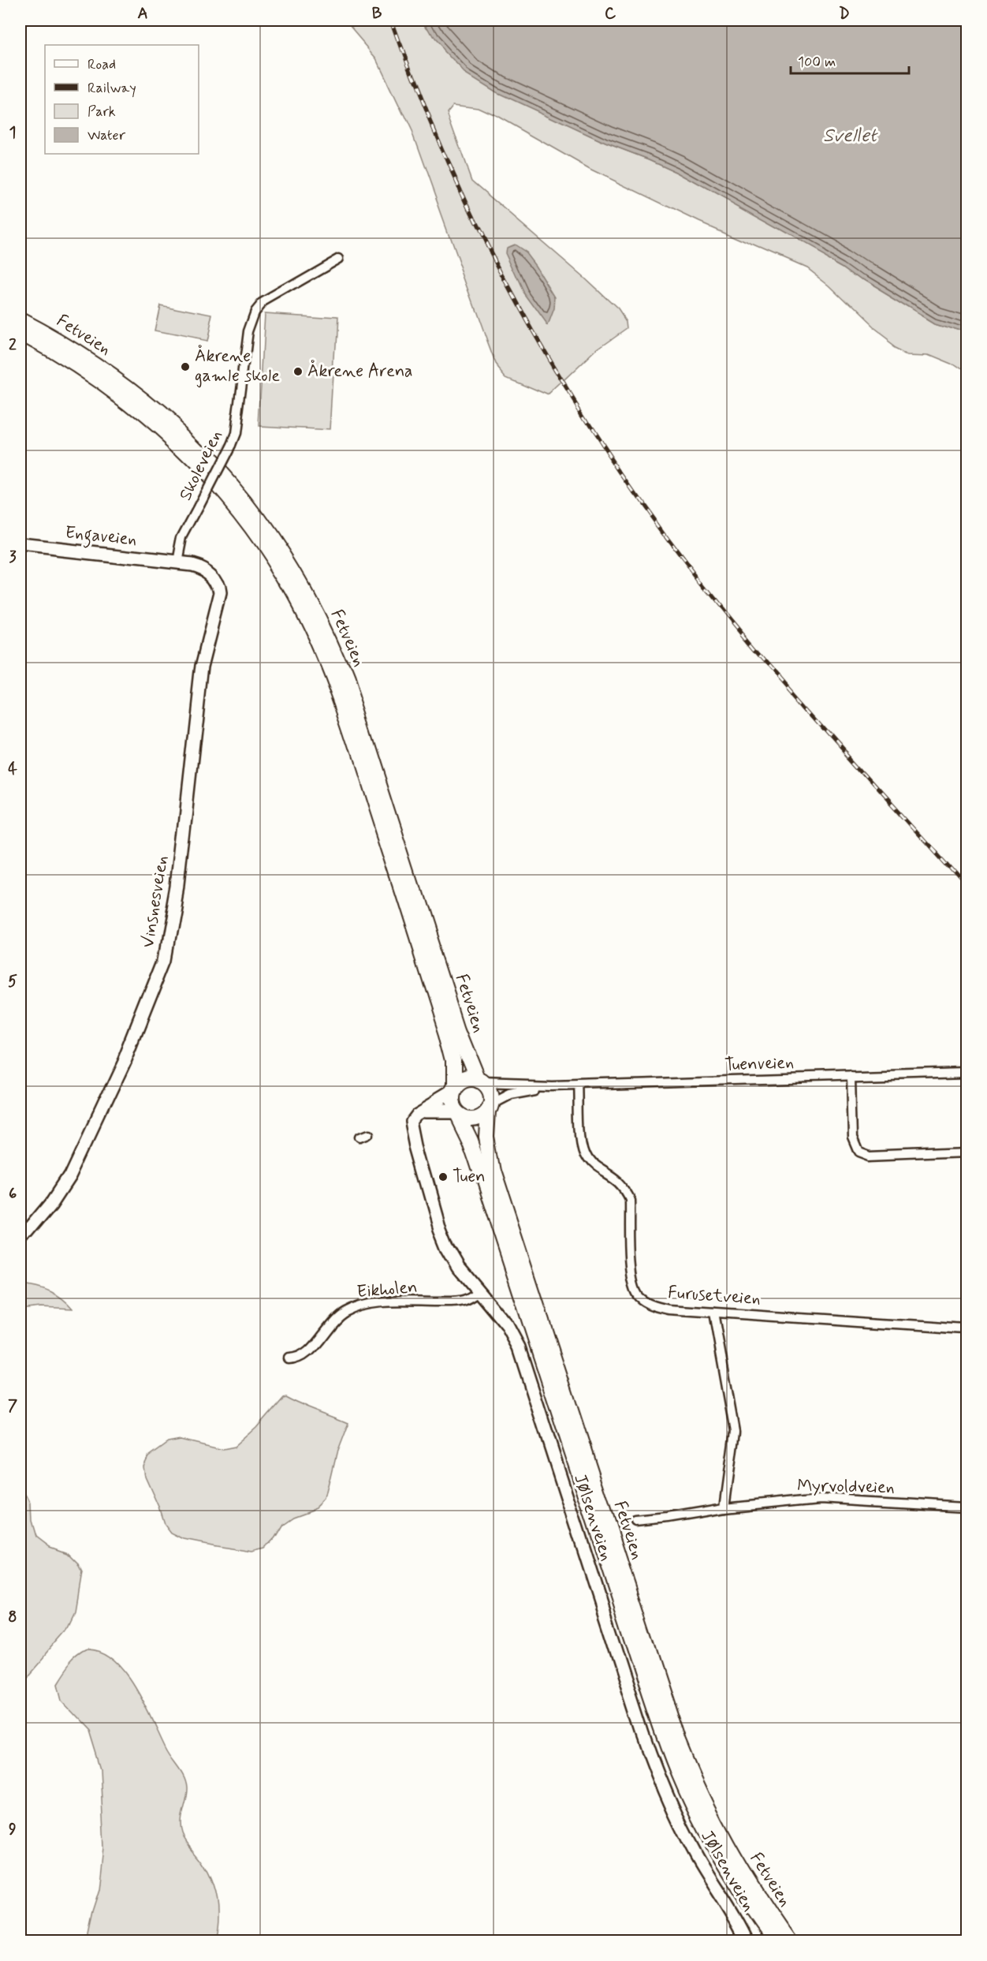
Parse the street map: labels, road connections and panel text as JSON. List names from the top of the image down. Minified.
{"streets":{"highway":["Fetveien"],"main road":["Engaveien","Vinsnesveien","Jølsenveien"],"street":["Skoleveien","Tuenveien","Eikholen","Furusetveien","Myrvoldveien"]},"crossings":[["Fetveien","Tuenveien"],["Skoleveien","Engaveien"],["Skoleveien","Vinsnesveien"],["Engaveien","Vinsnesveien"],["Tuenveien","Furusetveien"],["Eikholen","Jølsenveien"]],"water":["Svellet"],"places":["Åkrene gamle skole","Åkrene Arena","Tuen"],"legend":["Road","Railway","Park","Water"],"scale_bar":"100 m","grid":{"columns":["A","B","C","D"],"rows":["1","2","3","4","5","6","7","8","9"]}}
